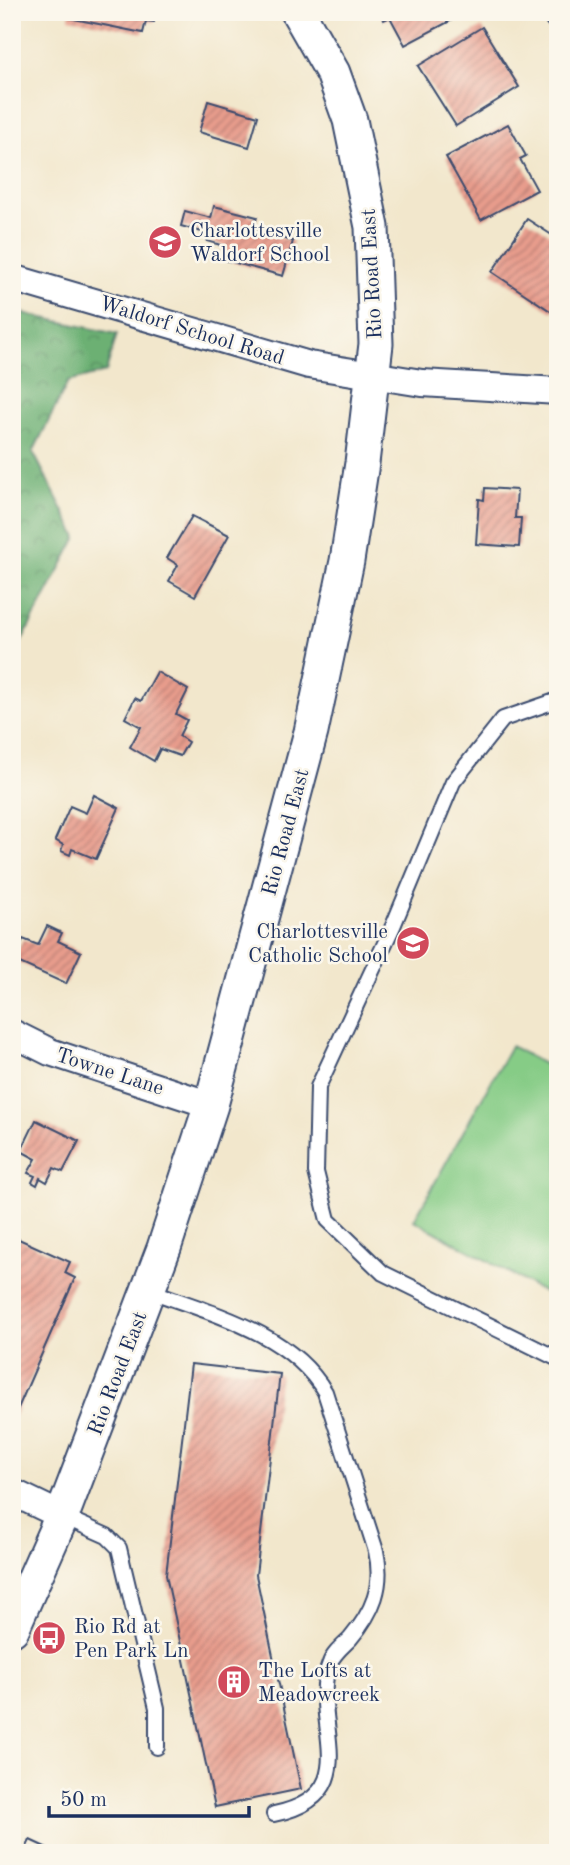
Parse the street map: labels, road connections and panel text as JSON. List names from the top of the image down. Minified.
{"streets":{"street":["Rio Road East","Waldorf School Road","Towne Lane"]},"crossings":[["Rio Road East","Waldorf School Road"],["Rio Road East","Towne Lane"]],"places":{"school or university":["Charlottesville Waldorf School","Charlottesville Catholic School"],"bus stop":["Rio Rd at Pen Park Ln"],"building":["The Lofts at Meadowcreek"]},"scale_bar":"50 m"}
